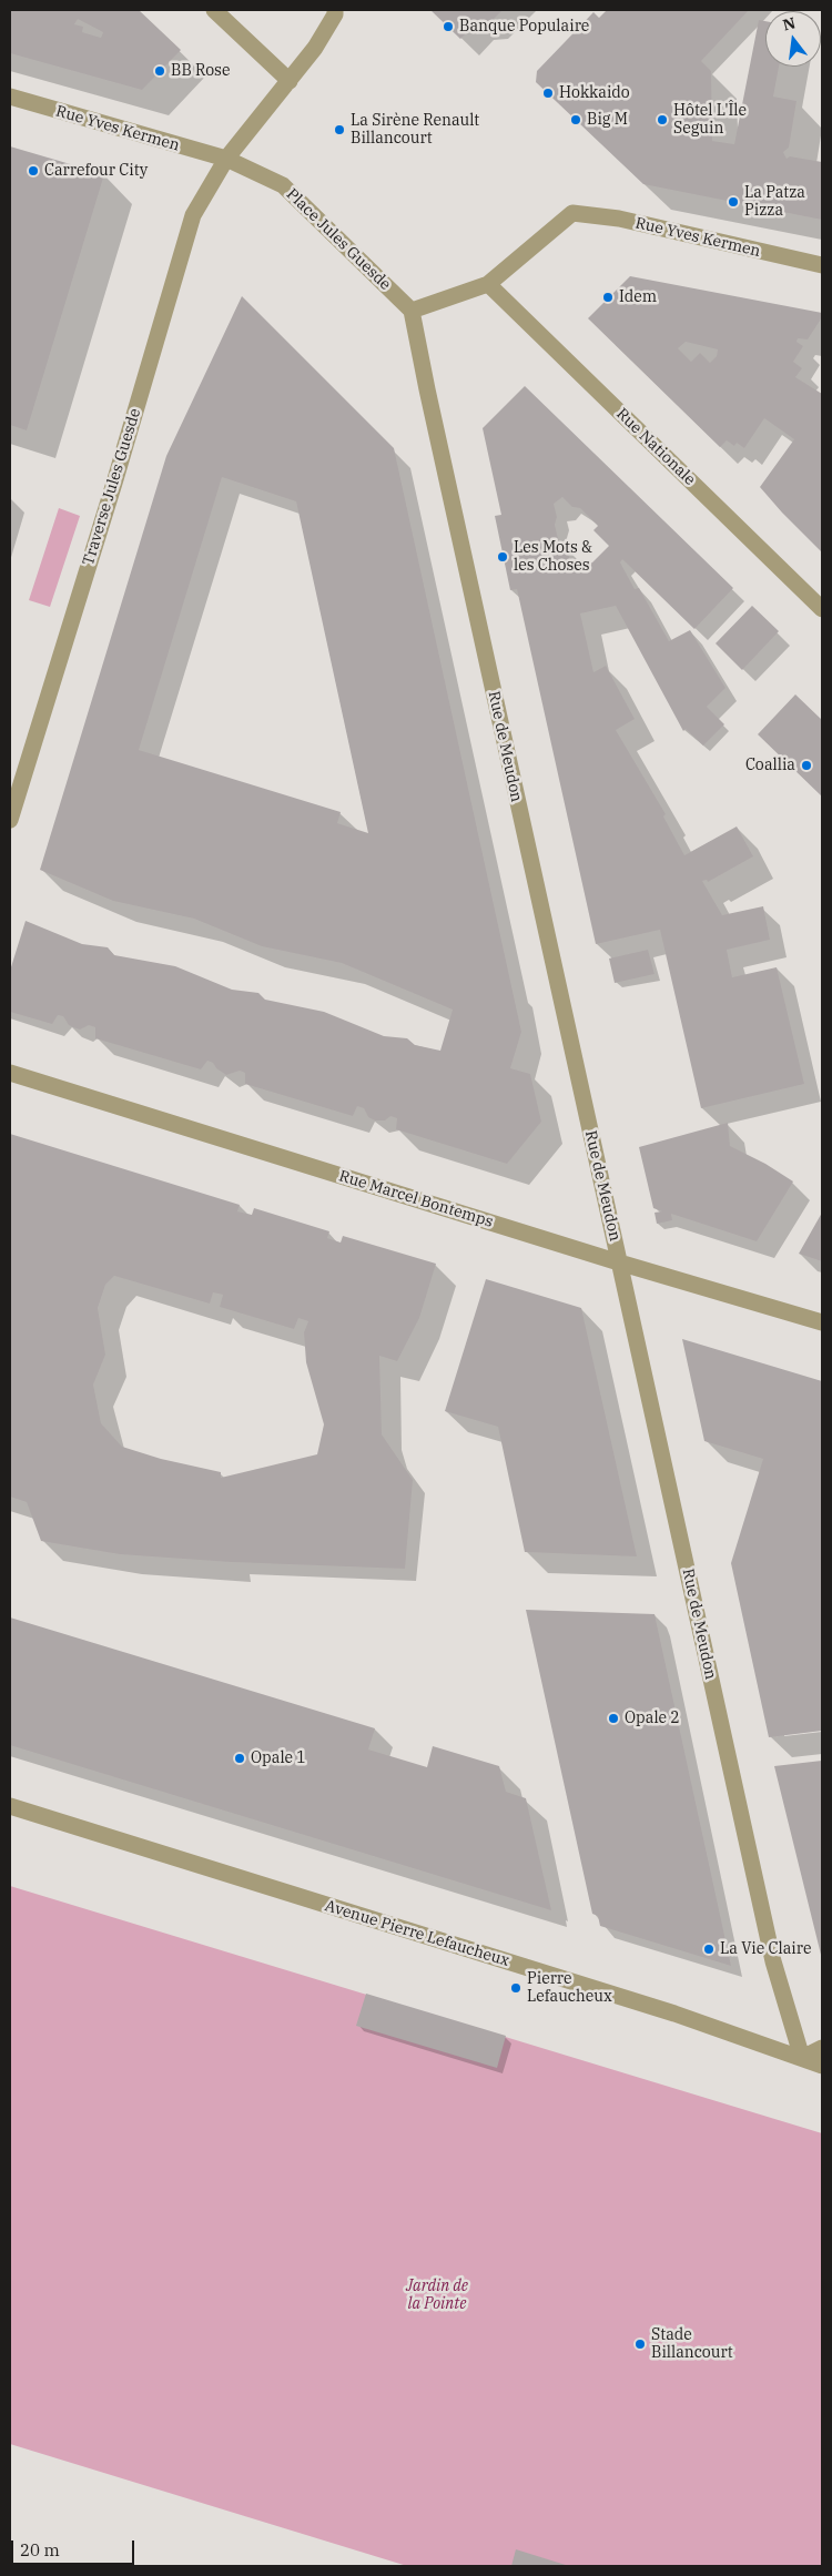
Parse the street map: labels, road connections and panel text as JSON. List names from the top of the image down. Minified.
{"streets":{"street":["Rue Yves Kermen","Place Jules Guesde","Rue Nationale","Traverse Jules Guesde","Rue de Meudon","Rue Marcel Bontemps","Avenue Pierre Lefaucheux"]},"crossings":[["Rue Yves Kermen","Place Jules Guesde"],["Rue Yves Kermen","Rue Nationale"],["Rue Yves Kermen","Traverse Jules Guesde"],["Place Jules Guesde","Traverse Jules Guesde"],["Place Jules Guesde","Rue de Meudon"],["Rue de Meudon","Rue Marcel Bontemps"],["Rue de Meudon","Avenue Pierre Lefaucheux"]],"parks":["Jardin de la Pointe"],"places":["Banque Populaire","BB Rose","Hokkaido","Big M","Hôtel L'Île Seguin","La Sirène Renault Billancourt","Carrefour City","La Patza Pizza","Idem","Les Mots & les Choses","Coallia","Opale 2","Opale 1","La Vie Claire","Pierre Lefaucheux","Stade Billancourt"],"scale_bar":"20 m","north":"top"}
